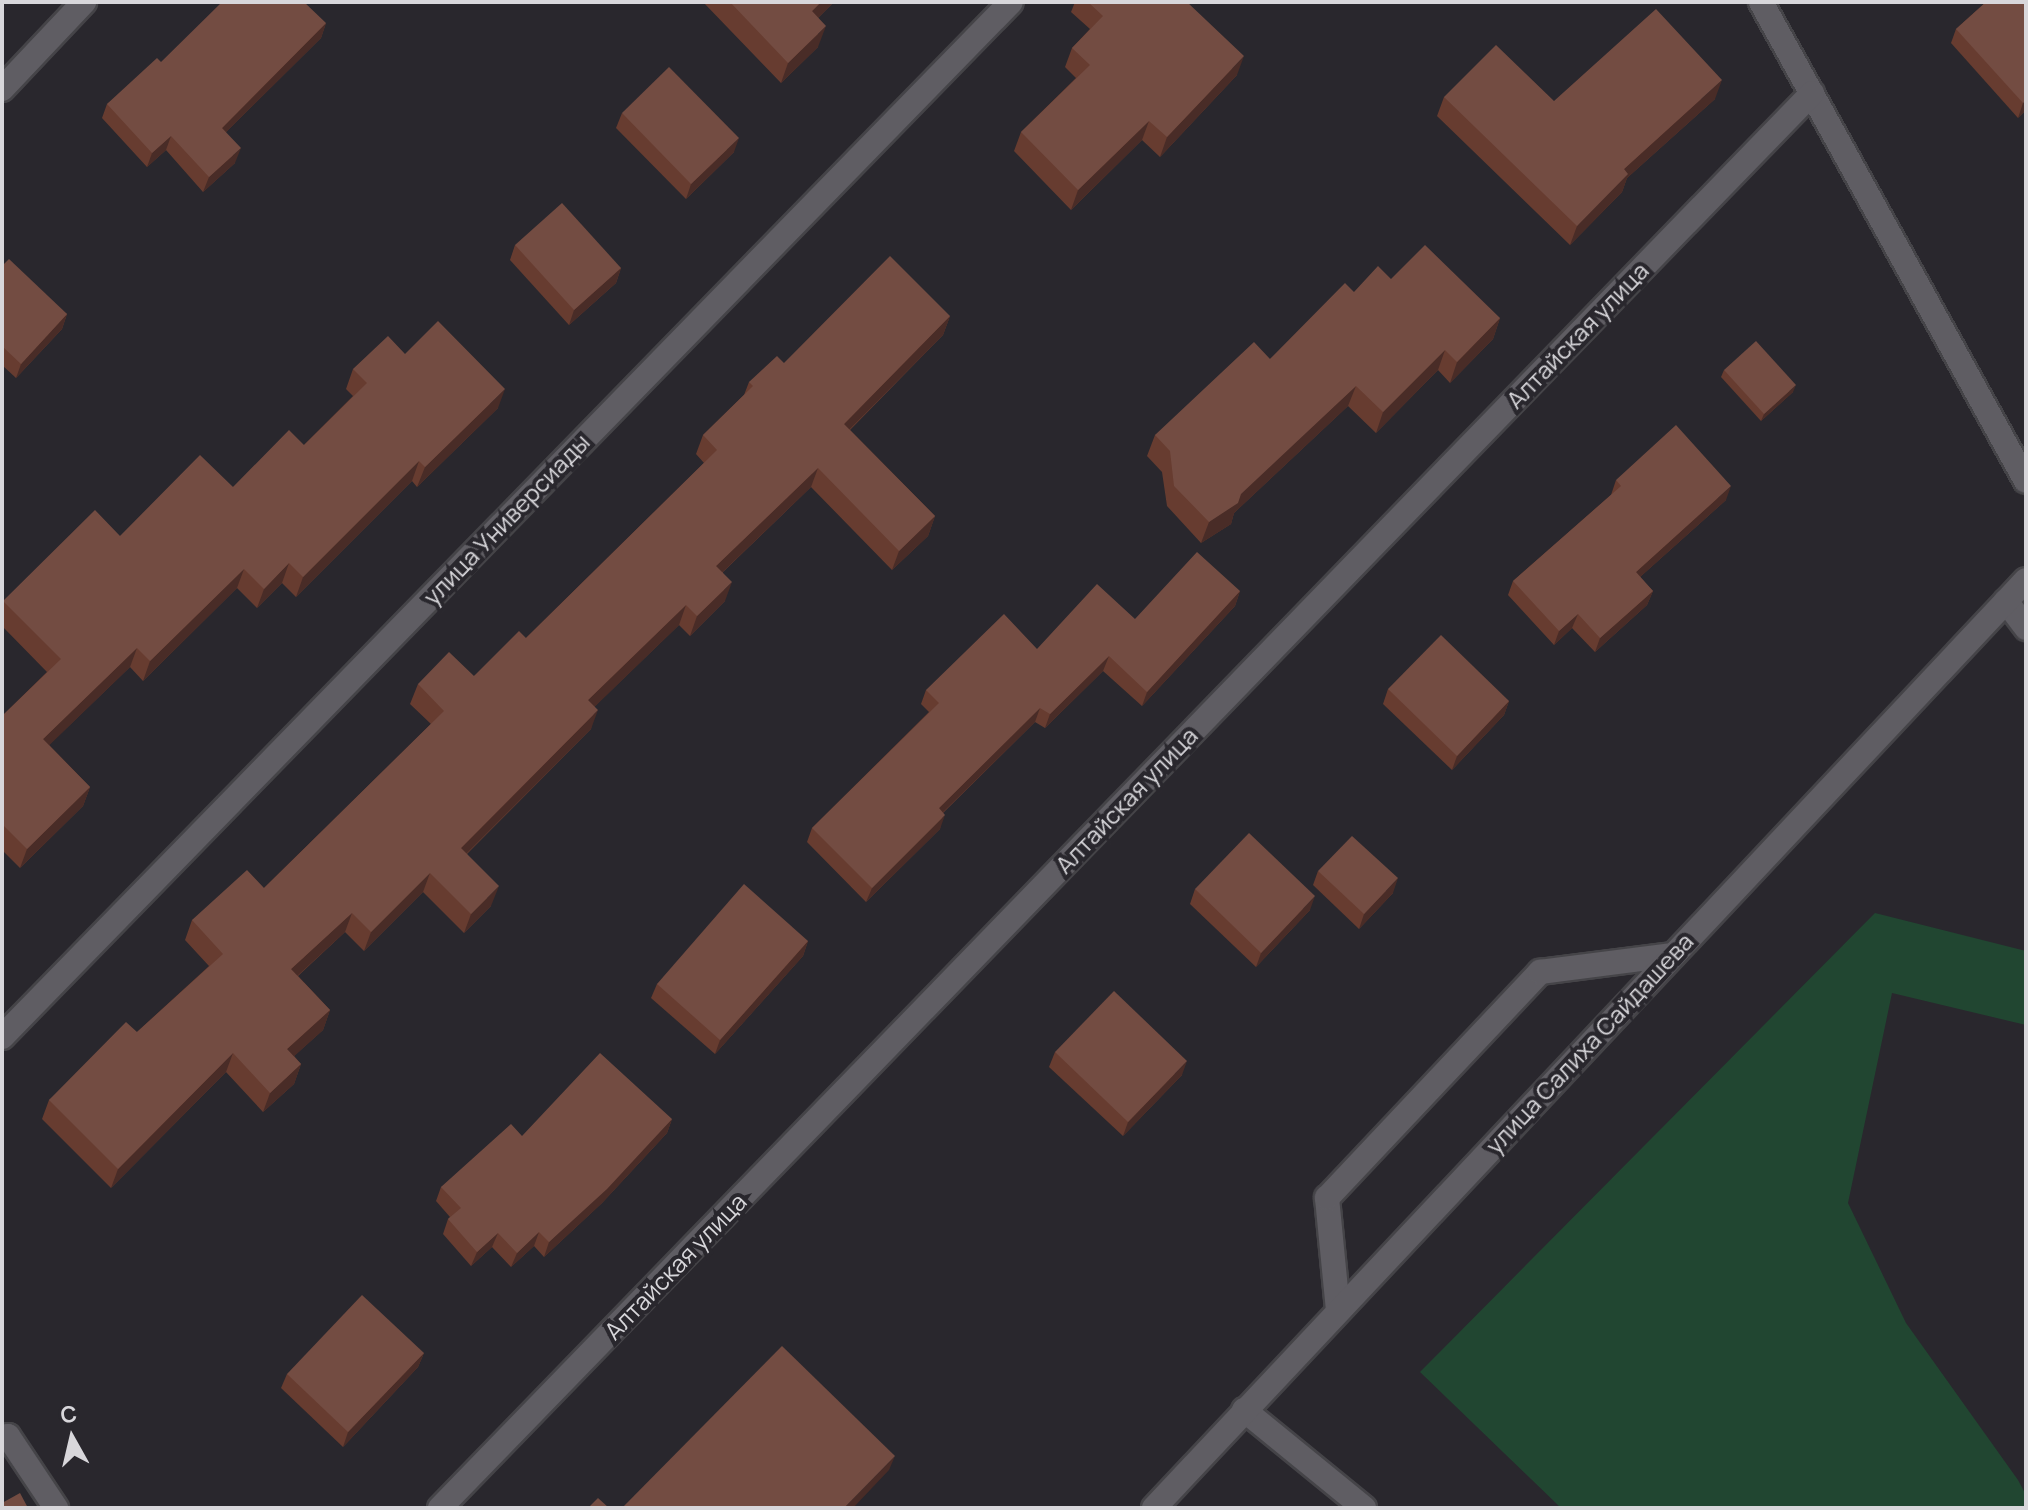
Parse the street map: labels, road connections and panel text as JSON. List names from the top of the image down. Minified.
{"streets":{"street":["Алтайская улица","улица Универсиады","улица Салиха Сайдашева"]},"north":"top"}
